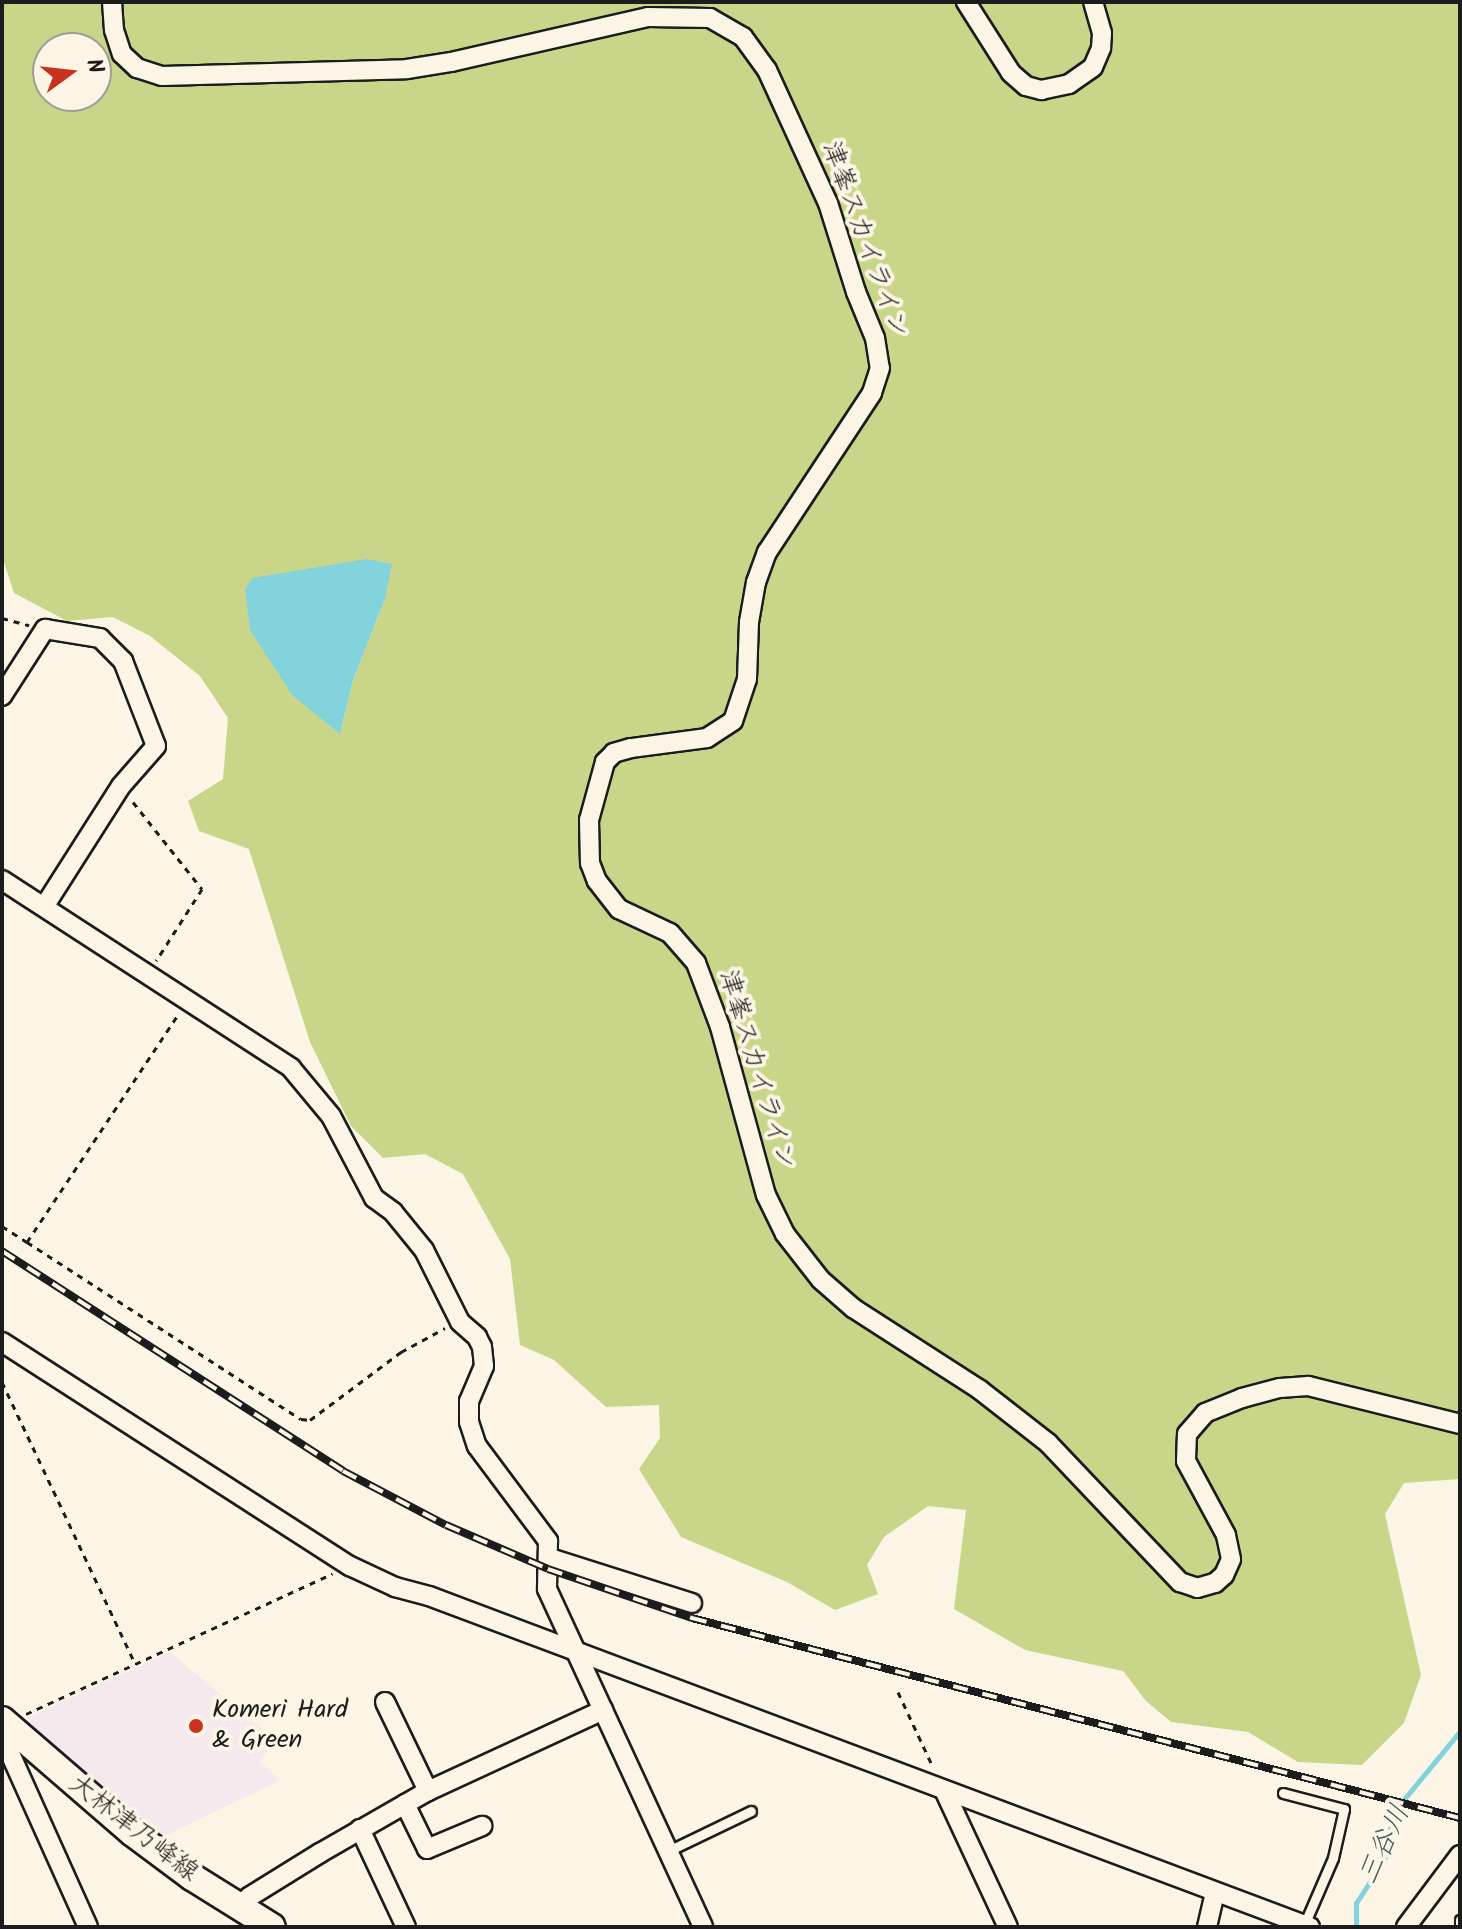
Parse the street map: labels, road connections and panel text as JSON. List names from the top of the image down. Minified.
{"streets":{"main road":["大林津乃峰線"],"street":["津峯スカイライン"]},"water":["三谷川"],"places":["Komeri Hard & Green"],"north":"right"}
